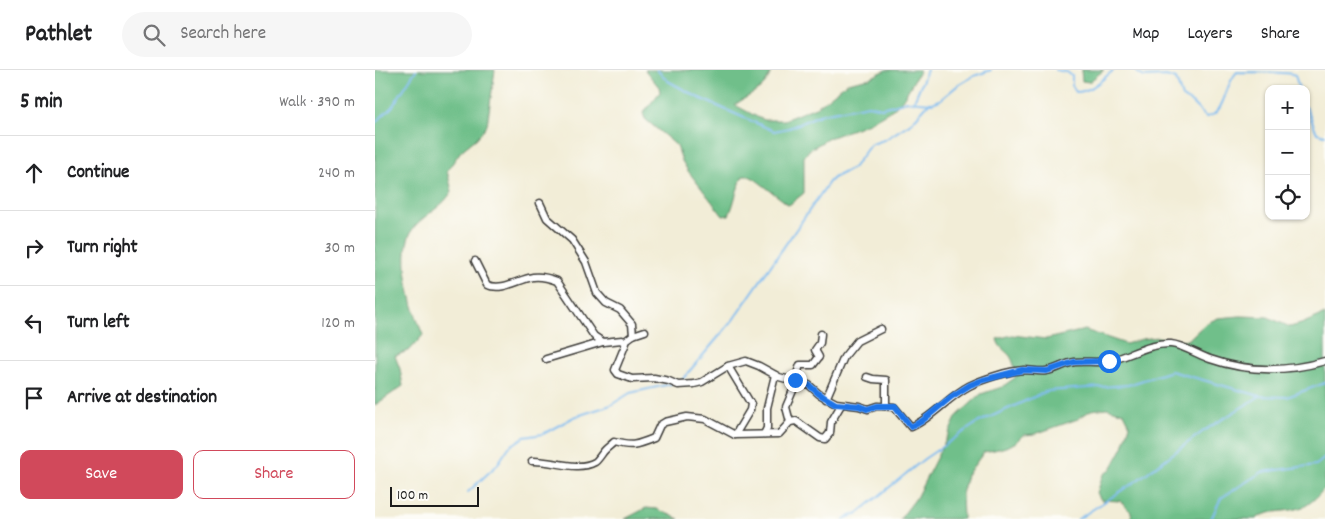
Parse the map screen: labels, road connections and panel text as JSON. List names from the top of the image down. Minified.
{"scale_bar":"100 m","page":{"header":"Pathlet","search":"Search here","nav":["Map","Layers","Share"],"heading":["5 min","Walk · 390 m"],"map_buttons":["+","−"],"list":[["Continue","240 m"],["Turn right","30 m"],["Turn left","120 m"],"Arrive at destination"],"buttons":["Save","Share"],"scale":"100 m"}}
